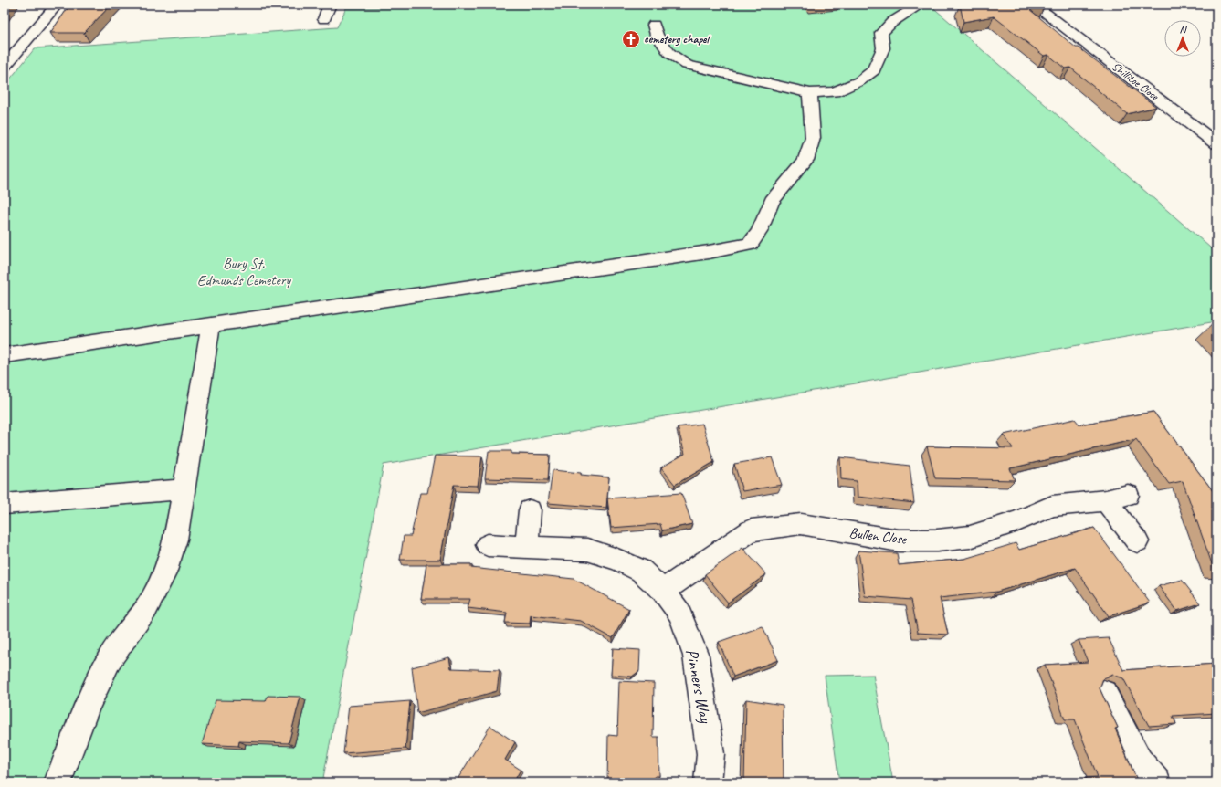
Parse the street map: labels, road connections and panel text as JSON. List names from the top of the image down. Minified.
{"streets":{"street":["Shillitoe Close","Bullen Close","Pinners Way"]},"crossings":[["Bullen Close","Pinners Way"]],"parks":["Bury St. Edmunds Cemetery"],"places":{"church":["cemetery chapel"]},"north":"top"}
